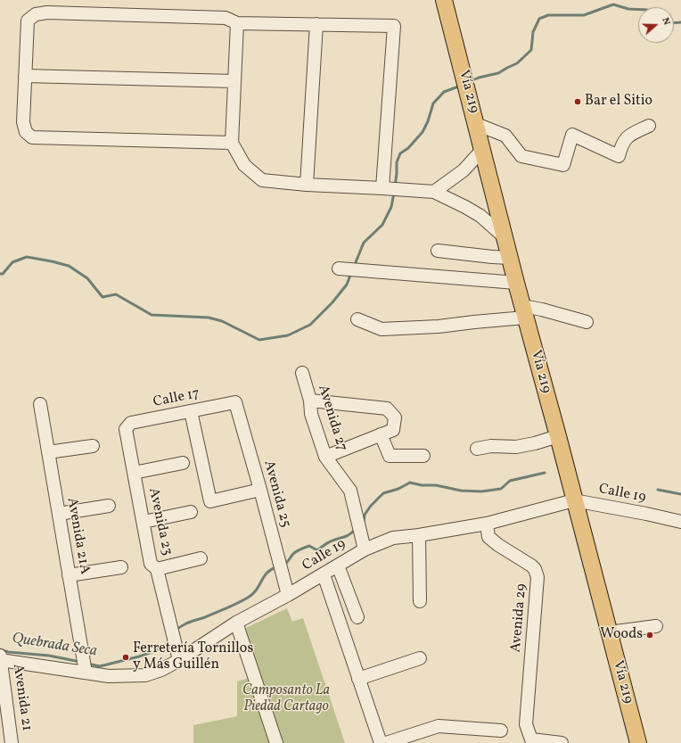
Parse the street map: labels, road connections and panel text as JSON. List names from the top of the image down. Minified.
{"streets":{"main road":["Vía 219"],"street":["Calle 17","Avenida 27","Avenida 25","Calle 19","Avenida 23","Avenida 21A","Avenida 29","Avenida 21"]},"crossings":[["Vía 219","Calle 19"],["Calle 17","Avenida 25"],["Calle 17","Avenida 23"],["Avenida 27","Calle 19"],["Avenida 25","Calle 19"],["Calle 19","Avenida 23"],["Calle 19","Avenida 21A"],["Calle 19","Avenida 29"],["Calle 19","Avenida 21"]],"water":["Quebrada Seca"],"parks":["Camposanto La Piedad Cartago"],"places":["Bar el Sitio","Woods","Ferretería Tornillos y Más Guillén"],"north":"right"}
